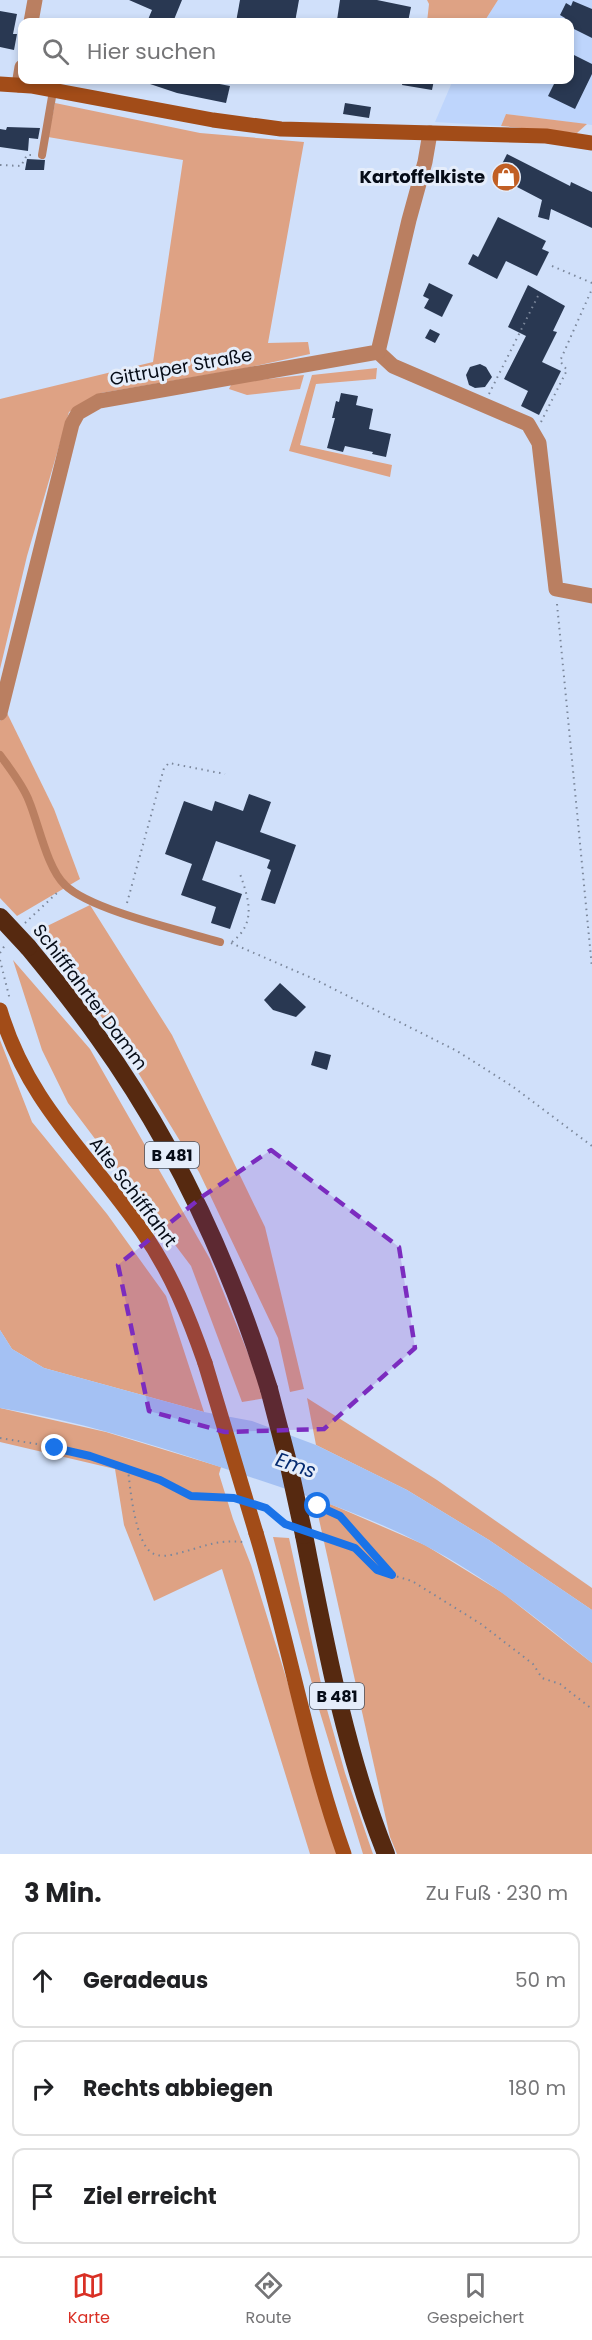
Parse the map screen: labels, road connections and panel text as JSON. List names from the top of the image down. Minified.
{"streets":{"highway":["Schifffahrter Damm","B 481"],"street":["Gittruper Straße","Alte Schifffahrt"]},"water":["Ems"],"places":{"shop":["Kartoffelkiste"]},"page":{"search":"Hier suchen","heading":["3 Min.","Zu Fuß · 230 m"],"list":[["Geradeaus","50 m"],["Rechts abbiegen","180 m"],"Ziel erreicht"],"nav":["Karte","Route","Gespeichert"]}}
